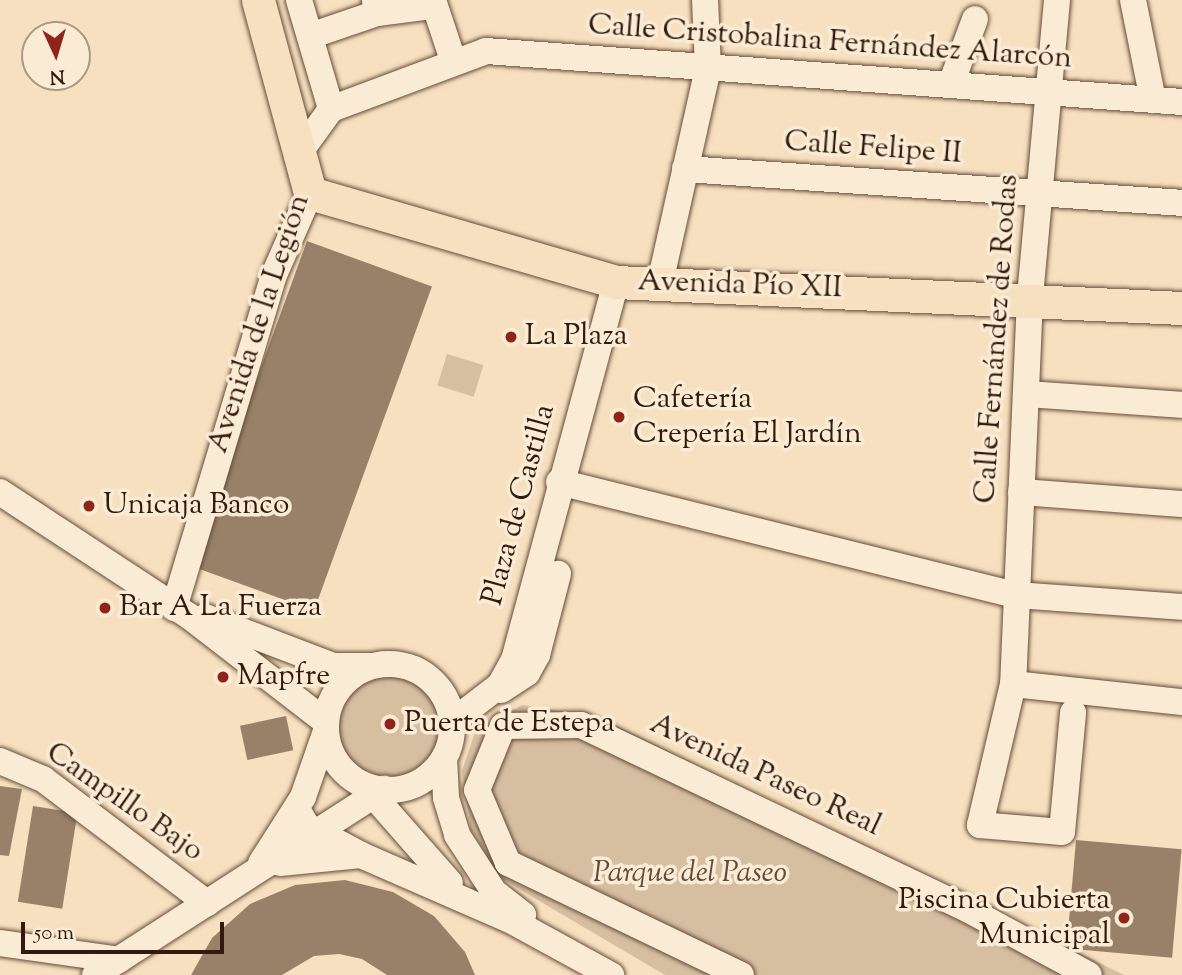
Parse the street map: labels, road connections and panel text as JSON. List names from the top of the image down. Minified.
{"streets":{"main road":["Avenida Pío XII","Avenida de la Legión"],"street":["Calle Cristobalina Fernández Alarcón","Calle Felipe II","Calle Fernández de Rodas","Plaza de Castilla","Avenida Paseo Real","Campillo Bajo"]},"crossings":[["Calle Cristobalina Fernández Alarcón","Calle Fernández de Rodas"],["Calle Felipe II","Calle Fernández de Rodas"],["Avenida Pío XII","Avenida de la Legión"],["Avenida Pío XII","Calle Fernández de Rodas"],["Avenida Pío XII","Plaza de Castilla"]],"parks":["Parque del Paseo"],"places":["La Plaza","Cafetería Crepería El Jardín","Unicaja Banco","Bar A La Fuerza","Mapfre","Puerta de Estepa","Piscina Cubierta Municipal"],"scale_bar":"50 m","north":"bottom"}
